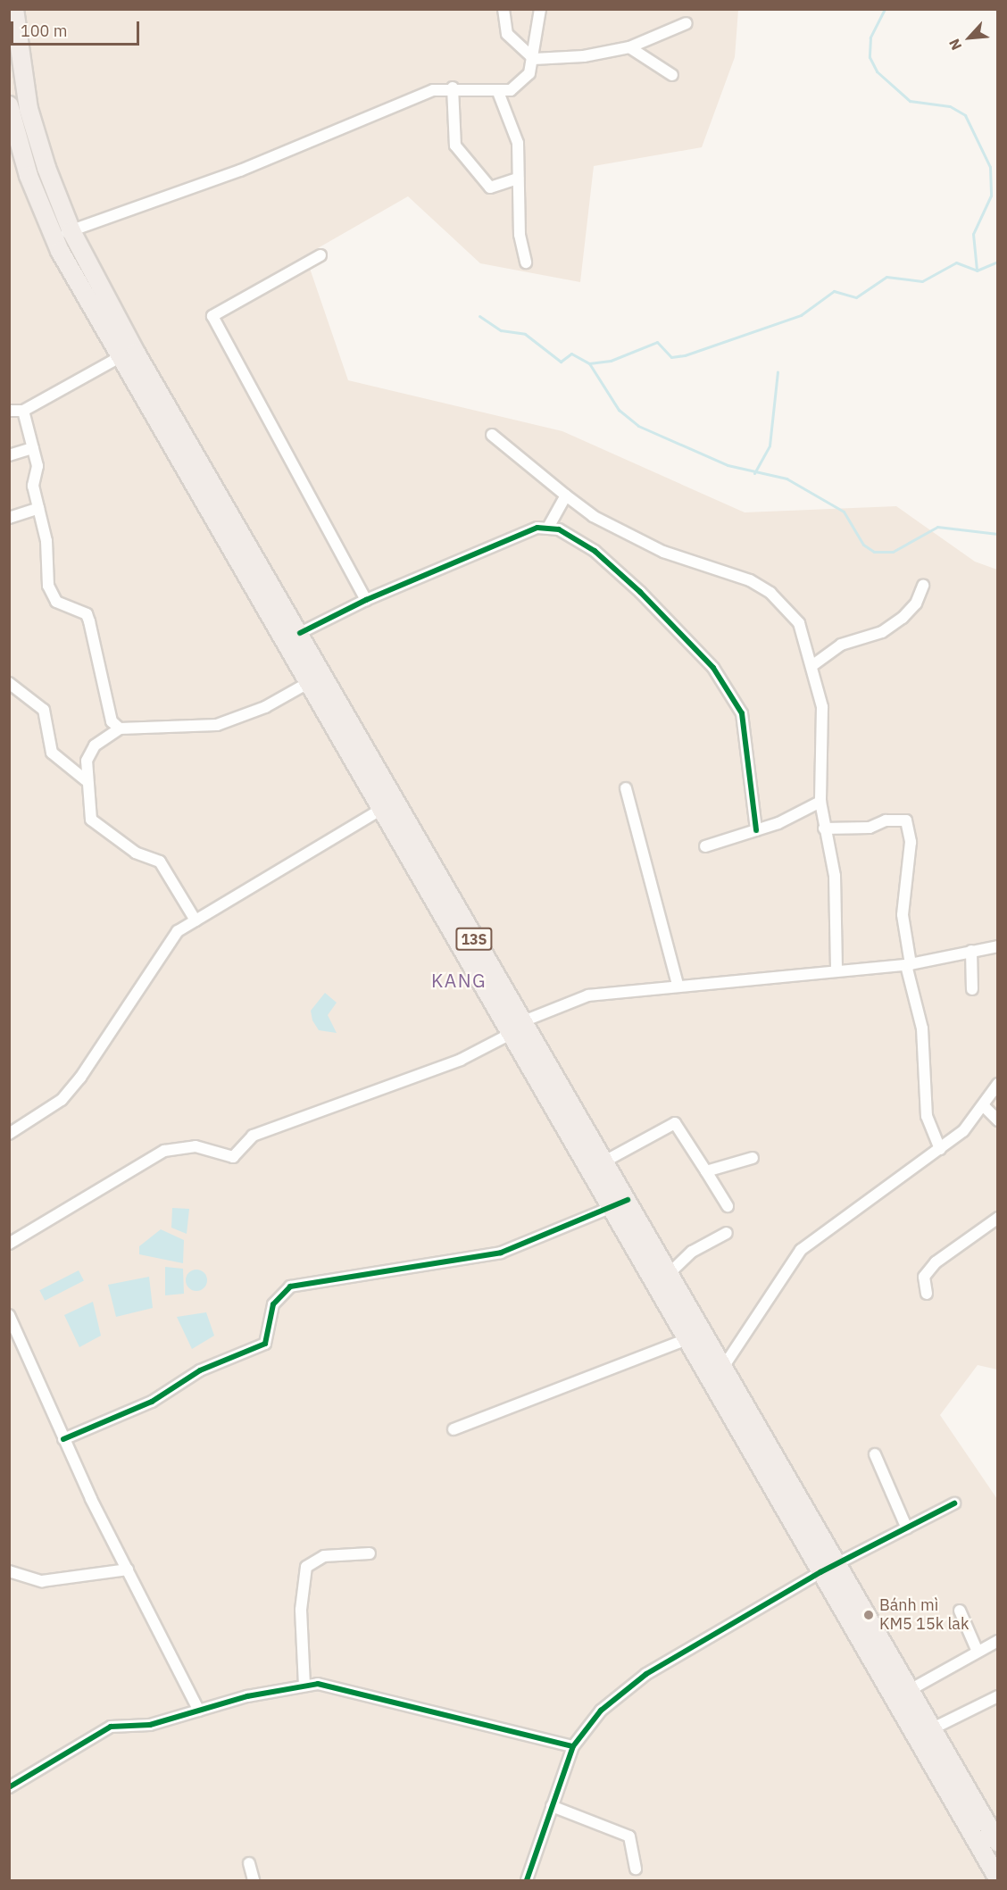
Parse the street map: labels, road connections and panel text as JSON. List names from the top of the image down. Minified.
{"streets":{"highway":["13S"]},"districts":["KANG"],"places":["Bánh mì KM5 15k lak"],"scale_bar":"100 m","north":"bottom left"}
